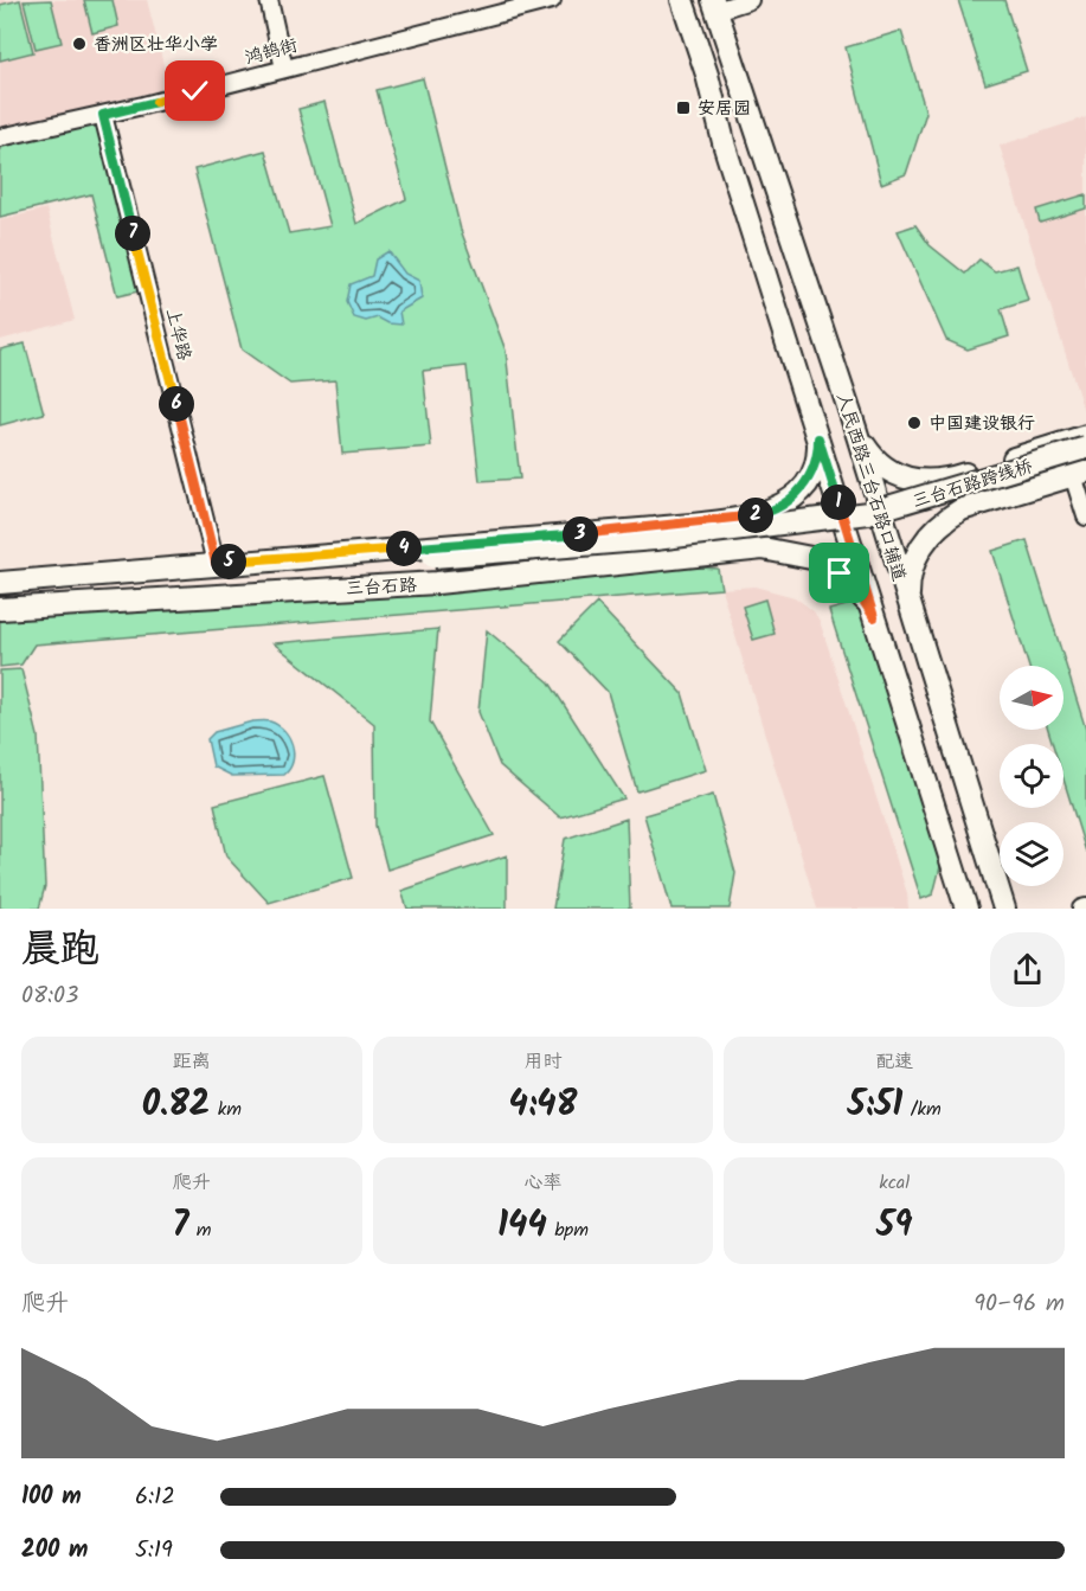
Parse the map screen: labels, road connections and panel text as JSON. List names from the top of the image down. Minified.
{"streets":{"main road":["三台石路跨线桥","人民西路三台石路口辅道","三台石路"],"street":["鸿鹄街","上华路"]},"crossings":[["鸿鹄街","上华路"],["上华路","三台石路"],["人民西路三台石路口辅道","三台石路"]],"places":{"other":["香洲区壮华小学","中国建设银行"],"transit":["安居园"]},"north":"right","page":{"pins":["7","6","1","2","3","4","5"],"heading":["晨跑","08:03"],"stats":[["距离","0.82 km"],["用时","4:48"],["配速","5:51 /km"],["爬升","7 m"],["心率","144 bpm"],["kcal","59"]],"chart":["爬升","90–96 m"],"list":[{"name":"100 m","note":"6:12"},{"name":"200 m","note":"5:19"}]}}
